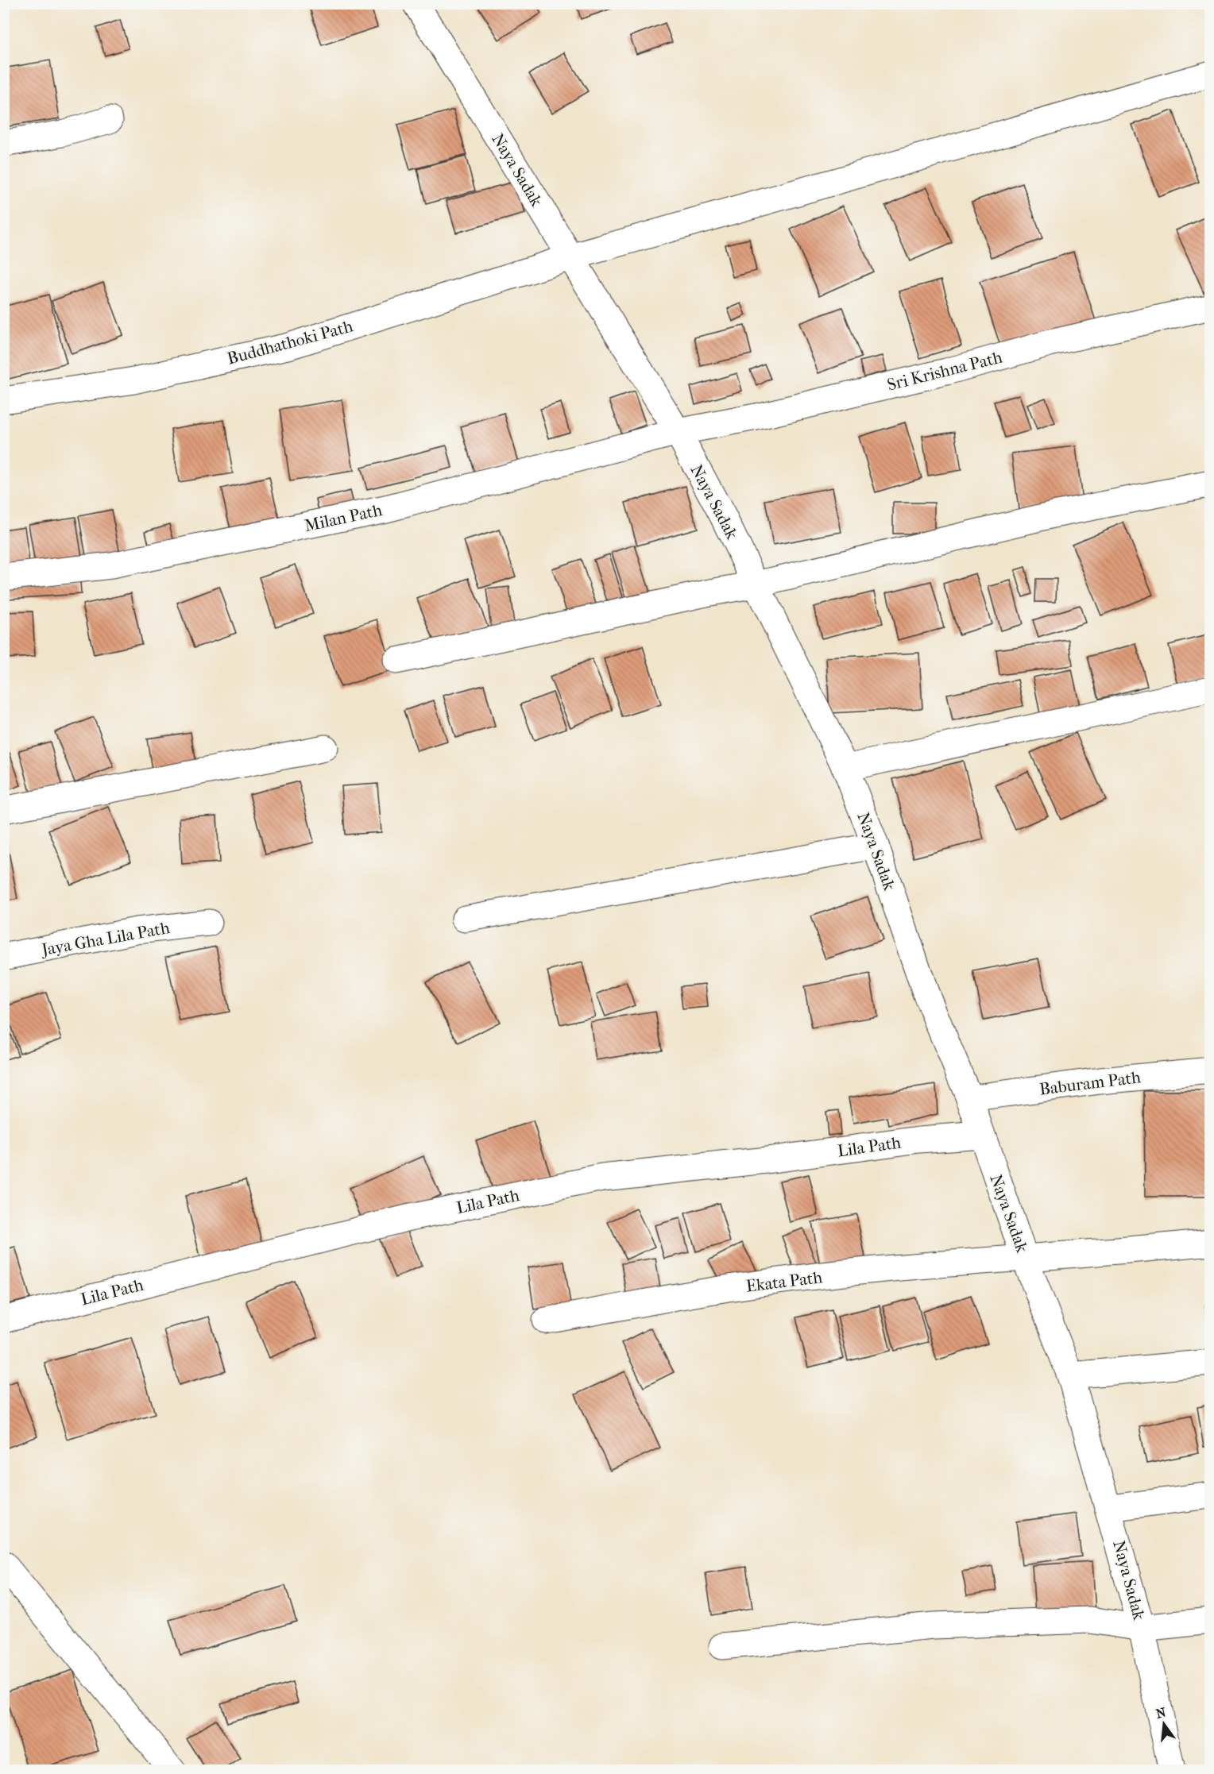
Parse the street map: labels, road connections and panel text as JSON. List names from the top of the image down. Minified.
{"streets":{"street":["Naya Sadak","Buddhathoki Path","Sri Krishna Path","Milan Path","Jaya Gha Lila Path","Baburam Path","Lila Path","Ekata Path"]},"crossings":[["Naya Sadak","Buddhathoki Path"],["Naya Sadak","Sri Krishna Path"],["Naya Sadak","Milan Path"],["Naya Sadak","Baburam Path"],["Naya Sadak","Lila Path"],["Naya Sadak","Ekata Path"],["Sri Krishna Path","Milan Path"]],"north":"top"}
